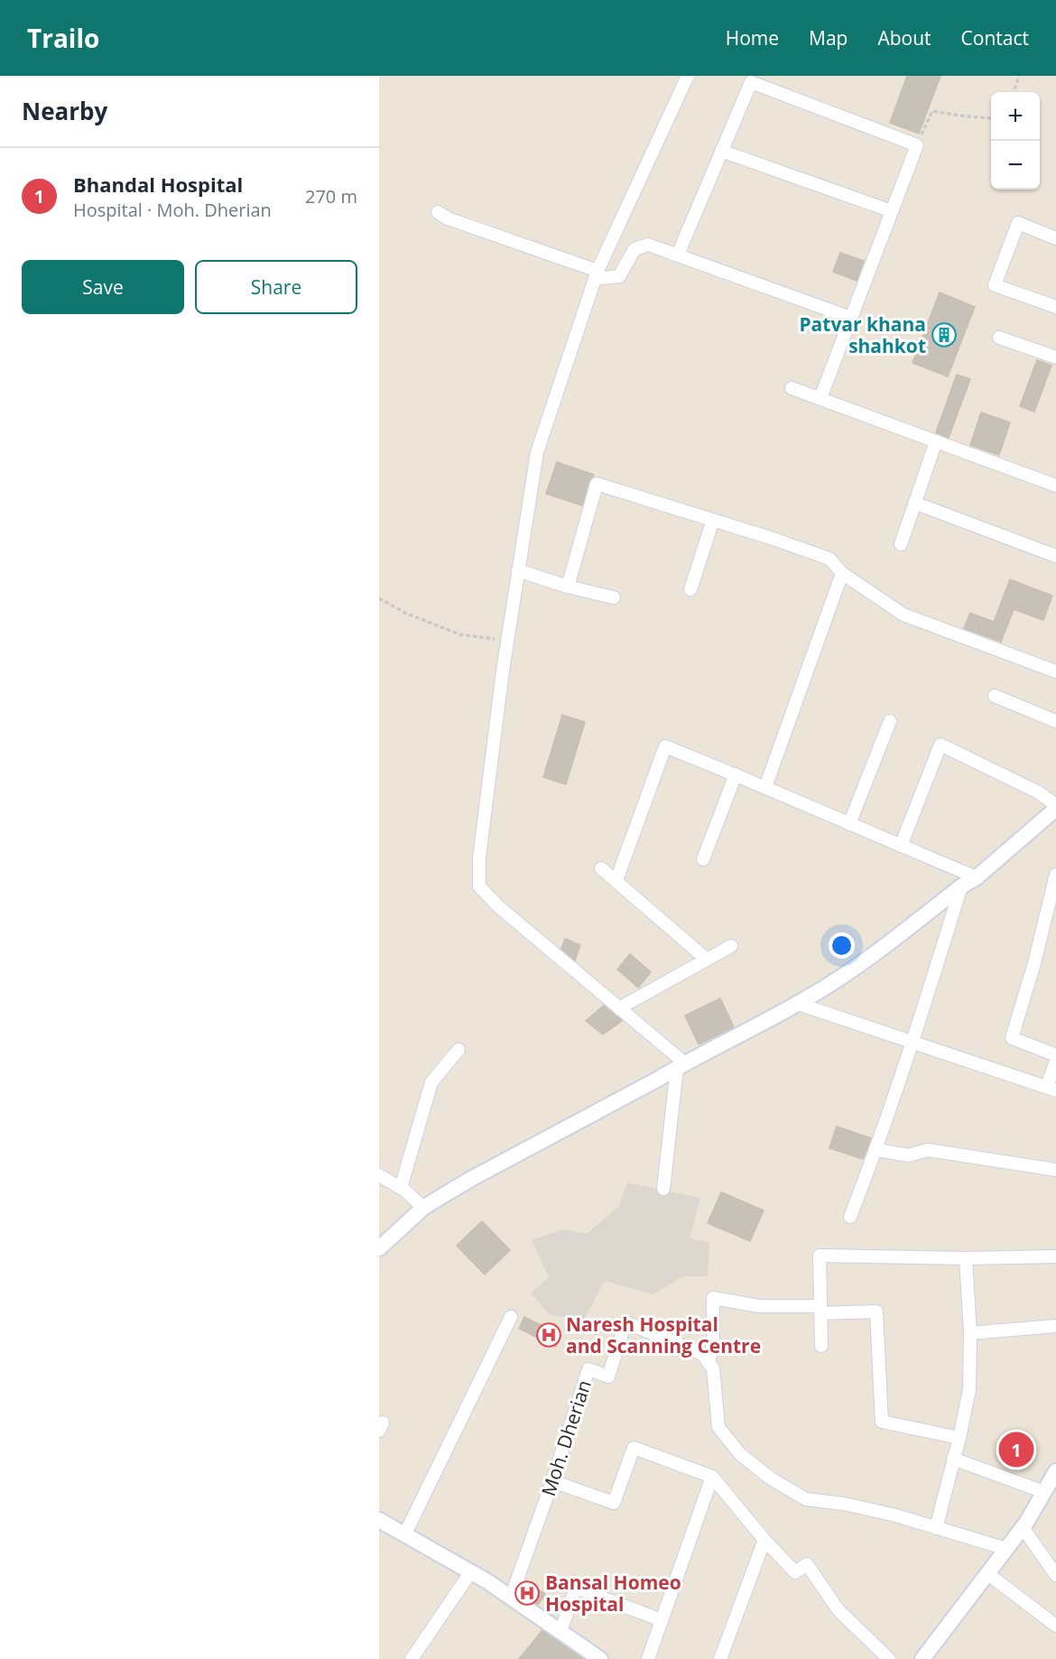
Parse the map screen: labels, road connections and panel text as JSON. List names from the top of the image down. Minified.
{"streets":{"street":["Moh. Dherian"]},"places":{"building":["Patvar khana shahkot"],"hospital":["Naresh Hospital and Scanning Centre","Bansal Homeo Hospital"]},"page":{"header":"Trailo","nav":["Home","Map","About","Contact"],"heading":"Nearby","map_buttons":["+","−"],"list":[{"mark":"1","name":"Bhandal Hospital","note":"Hospital · Moh. Dherian","value":"270 m"}],"buttons":["Save","Share"],"pins":"1"}}
